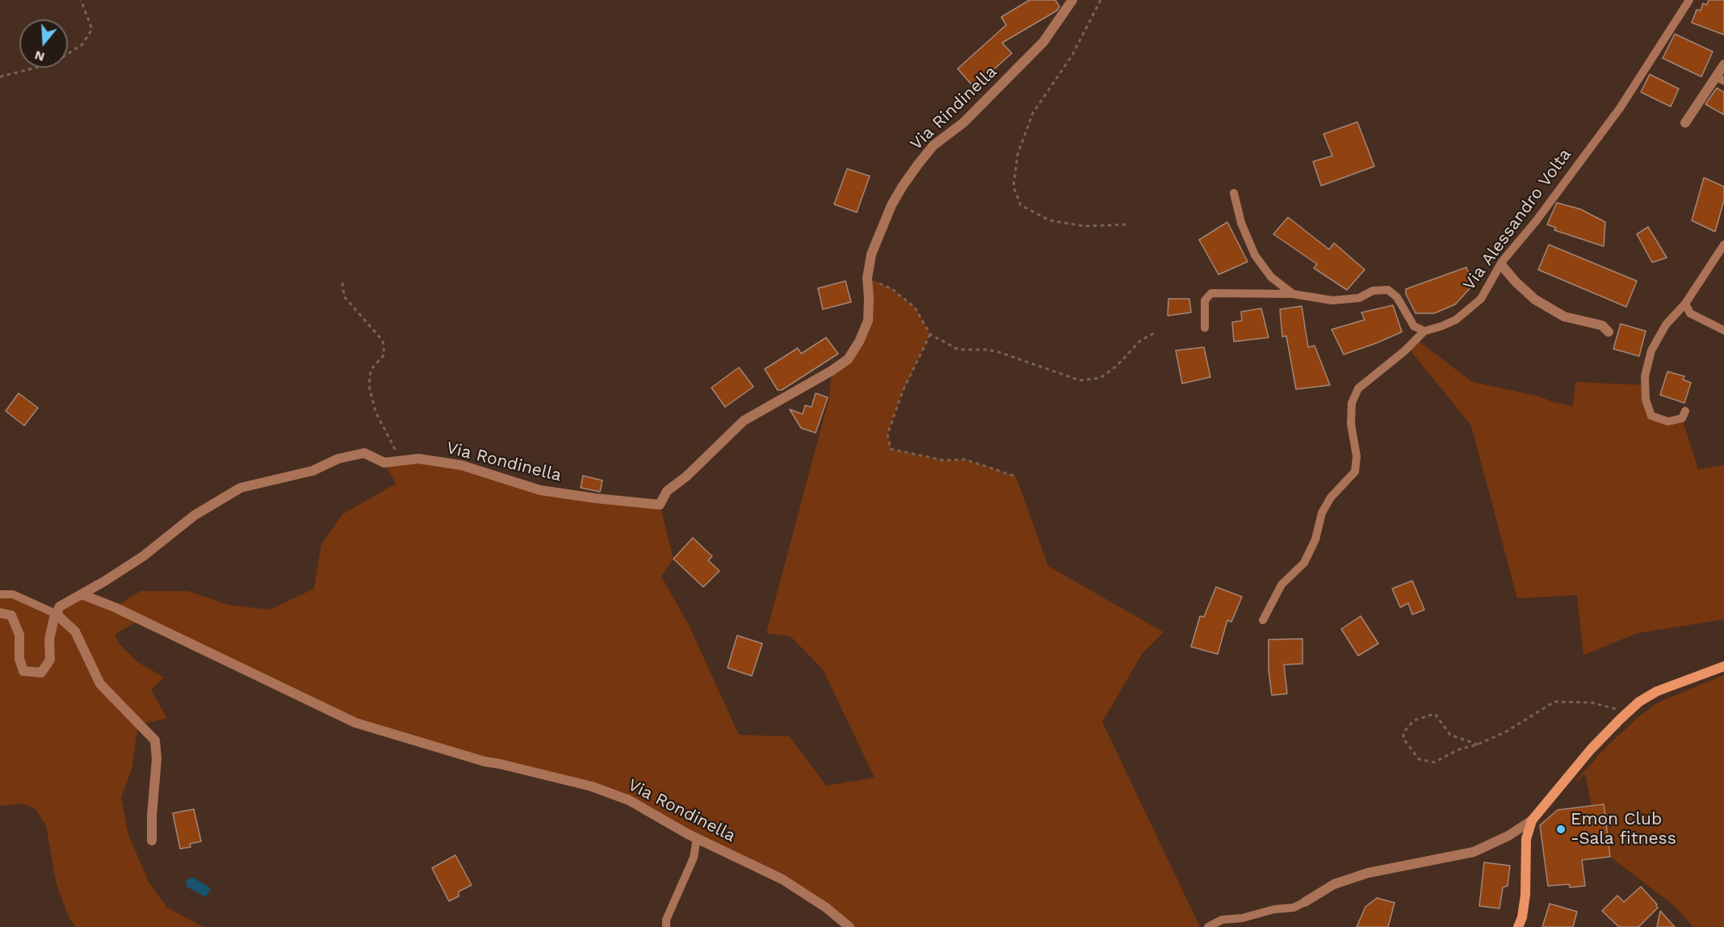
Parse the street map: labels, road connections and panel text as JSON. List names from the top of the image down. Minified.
{"streets":{"street":["Via Rindinella","Via Rondinella"],"lane":["Via Alessandro Volta"]},"crossings":[["Via Rindinella","Via Rondinella"]],"places":["Emon Club -Sala fitness"],"north":"bottom"}
